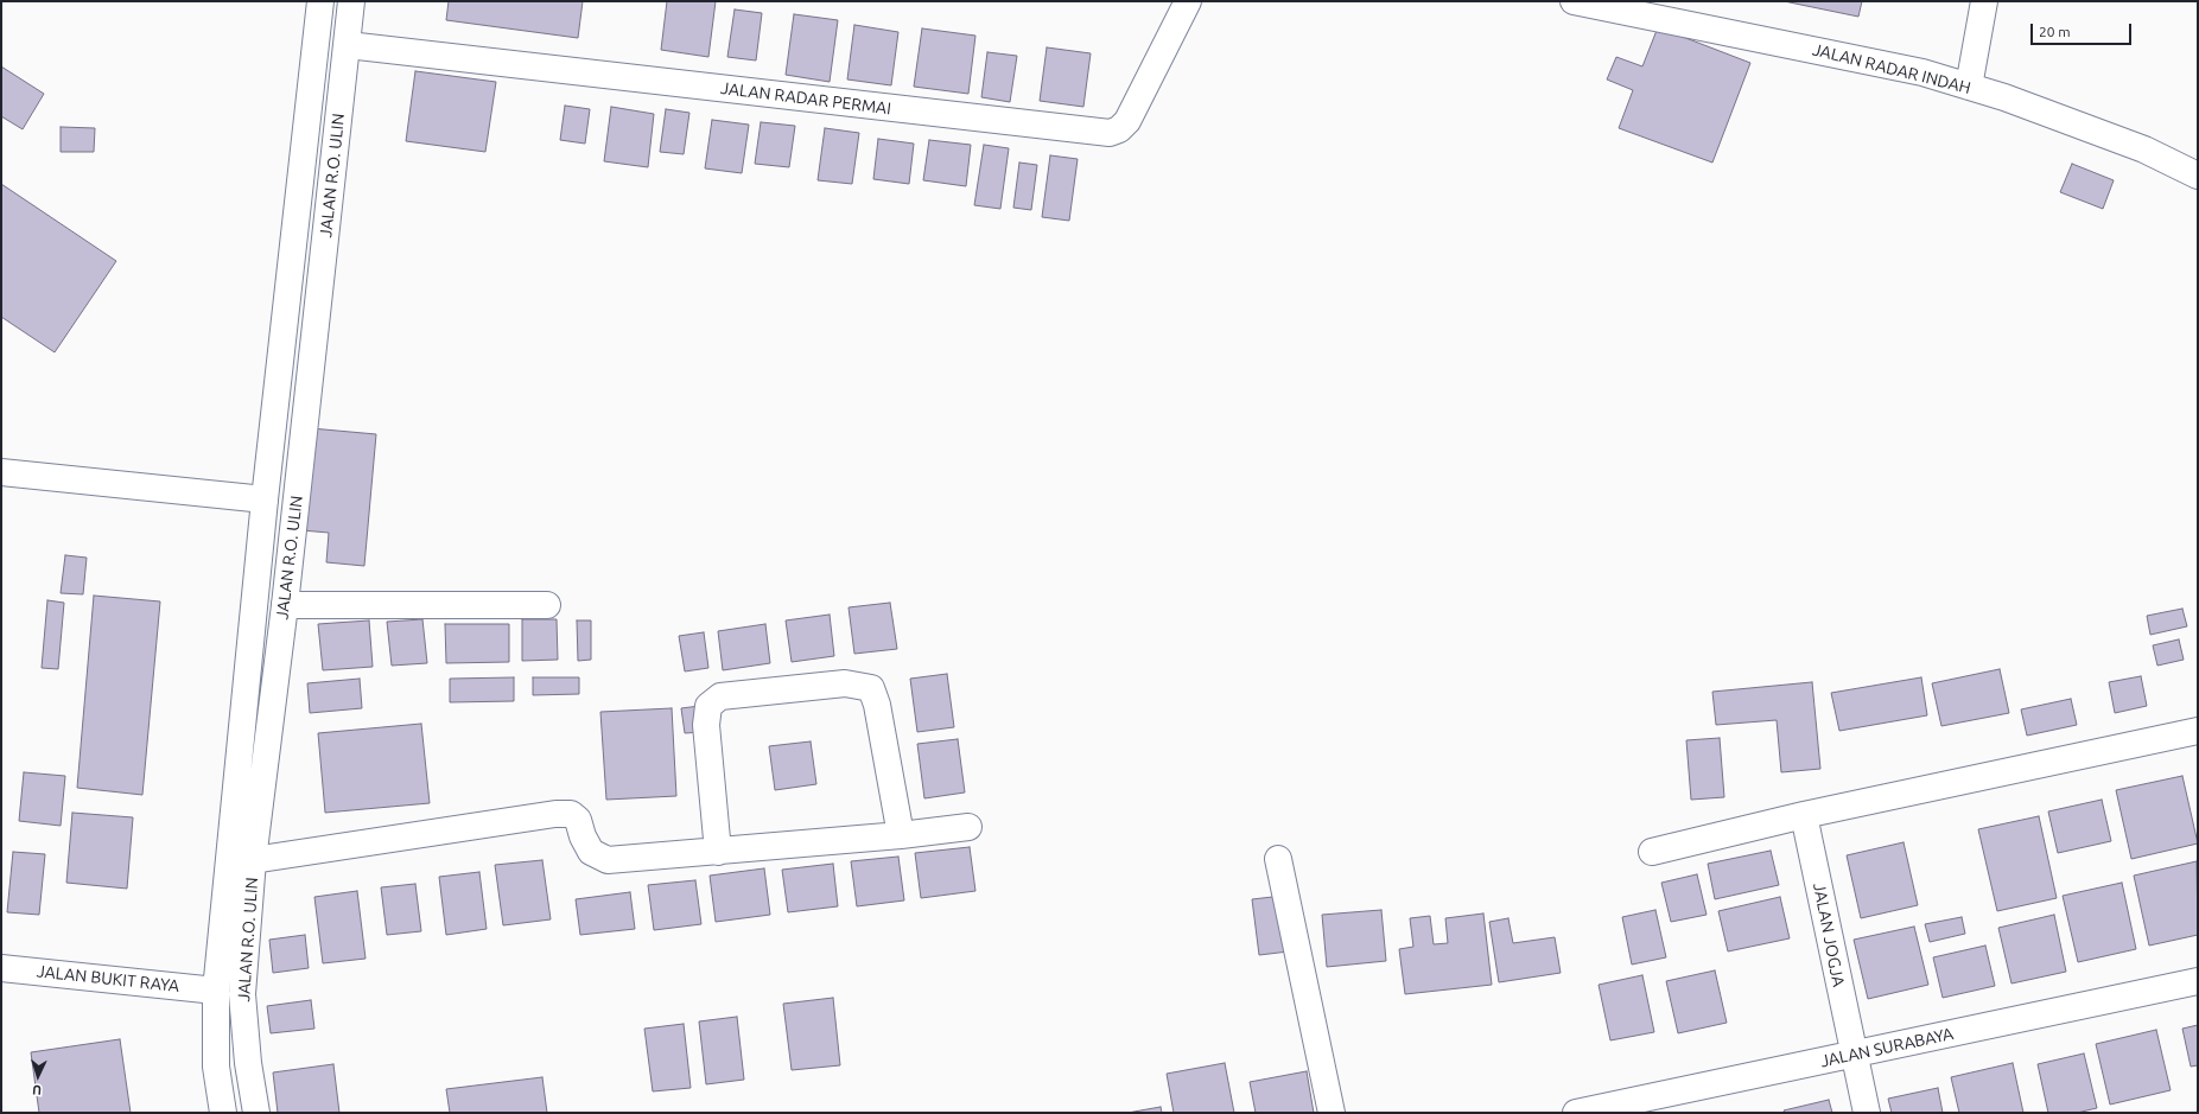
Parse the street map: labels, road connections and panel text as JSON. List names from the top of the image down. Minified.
{"streets":{"street":["JALAN RADAR INDAH","JALAN RADAR PERMAI","JALAN R.O. ULIN","JALAN JOGJA","JALAN BUKIT RAYA","JALAN SURABAYA"]},"crossings":[["JALAN RADAR PERMAI","JALAN R.O. ULIN"],["JALAN R.O. ULIN","JALAN BUKIT RAYA"],["JALAN JOGJA","JALAN SURABAYA"]],"scale_bar":"20 m","north":"bottom"}
